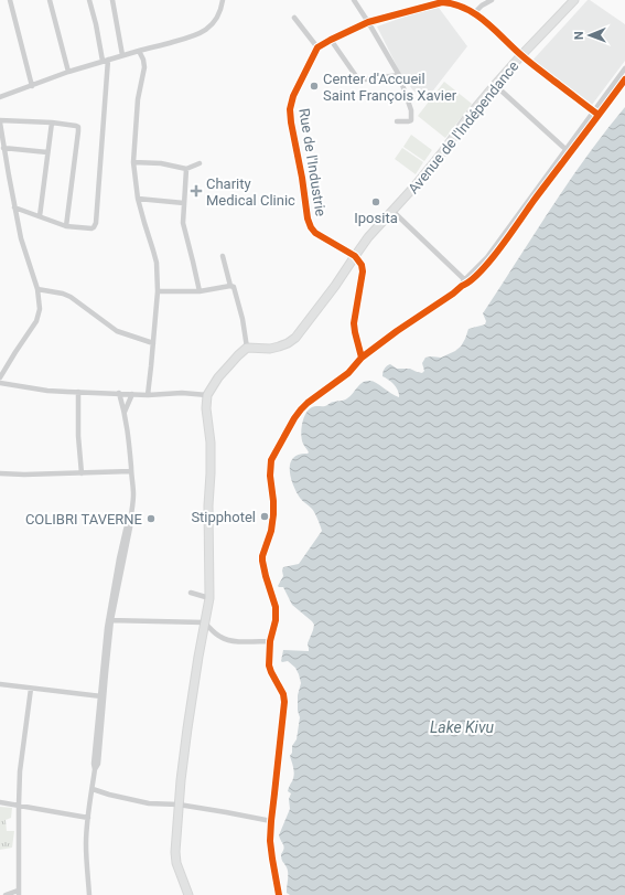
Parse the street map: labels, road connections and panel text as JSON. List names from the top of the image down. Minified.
{"streets":{"highway":["Avenue de l'Indépendance"],"street":["Rue de l'Industrie"]},"crossings":[["Avenue de l'Indépendance","Rue de l'Industrie"]],"water":["Lake Kivu"],"places":{"other":["Center d'Accueil Saint François Xavier","Iposita","Stipphotel","COLIBRI TAVERNE"],"health":["Charity Medical Clinic"]},"north":"left"}
